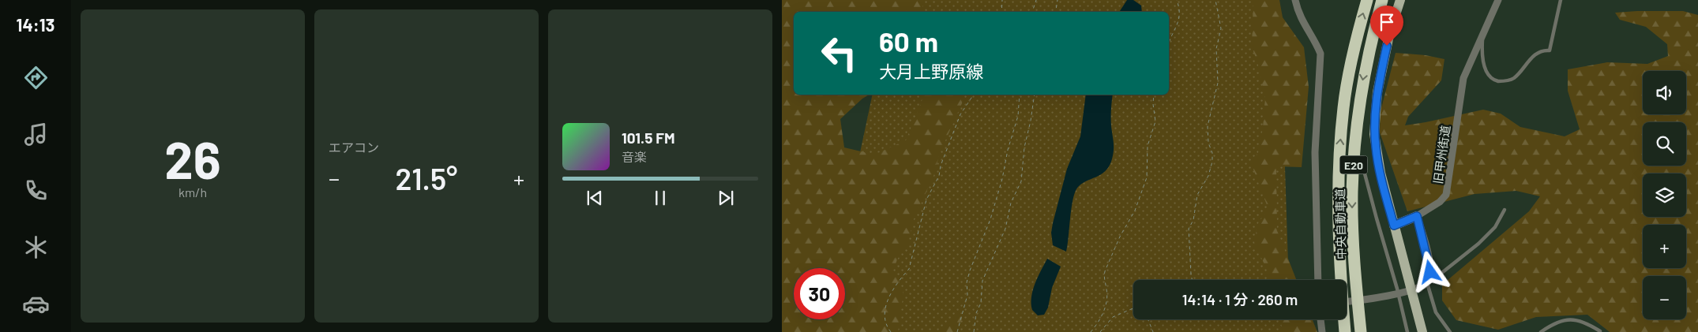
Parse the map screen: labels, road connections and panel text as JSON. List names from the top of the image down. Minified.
{"streets":{"highway":["E20","中央自動車道"],"street":["旧甲州街道"]},"page":{"tabs":"14:13","tile":[["26","km/h"],"エアコン"],"turn":["60 m","大月上野原線"],"map_buttons":["+","−"],"song":["101.5 FM","音楽"],"heat":["−","21.5°","+"],"limit":"30","trip":"14:14 · 1 分 · 260 m"}}
